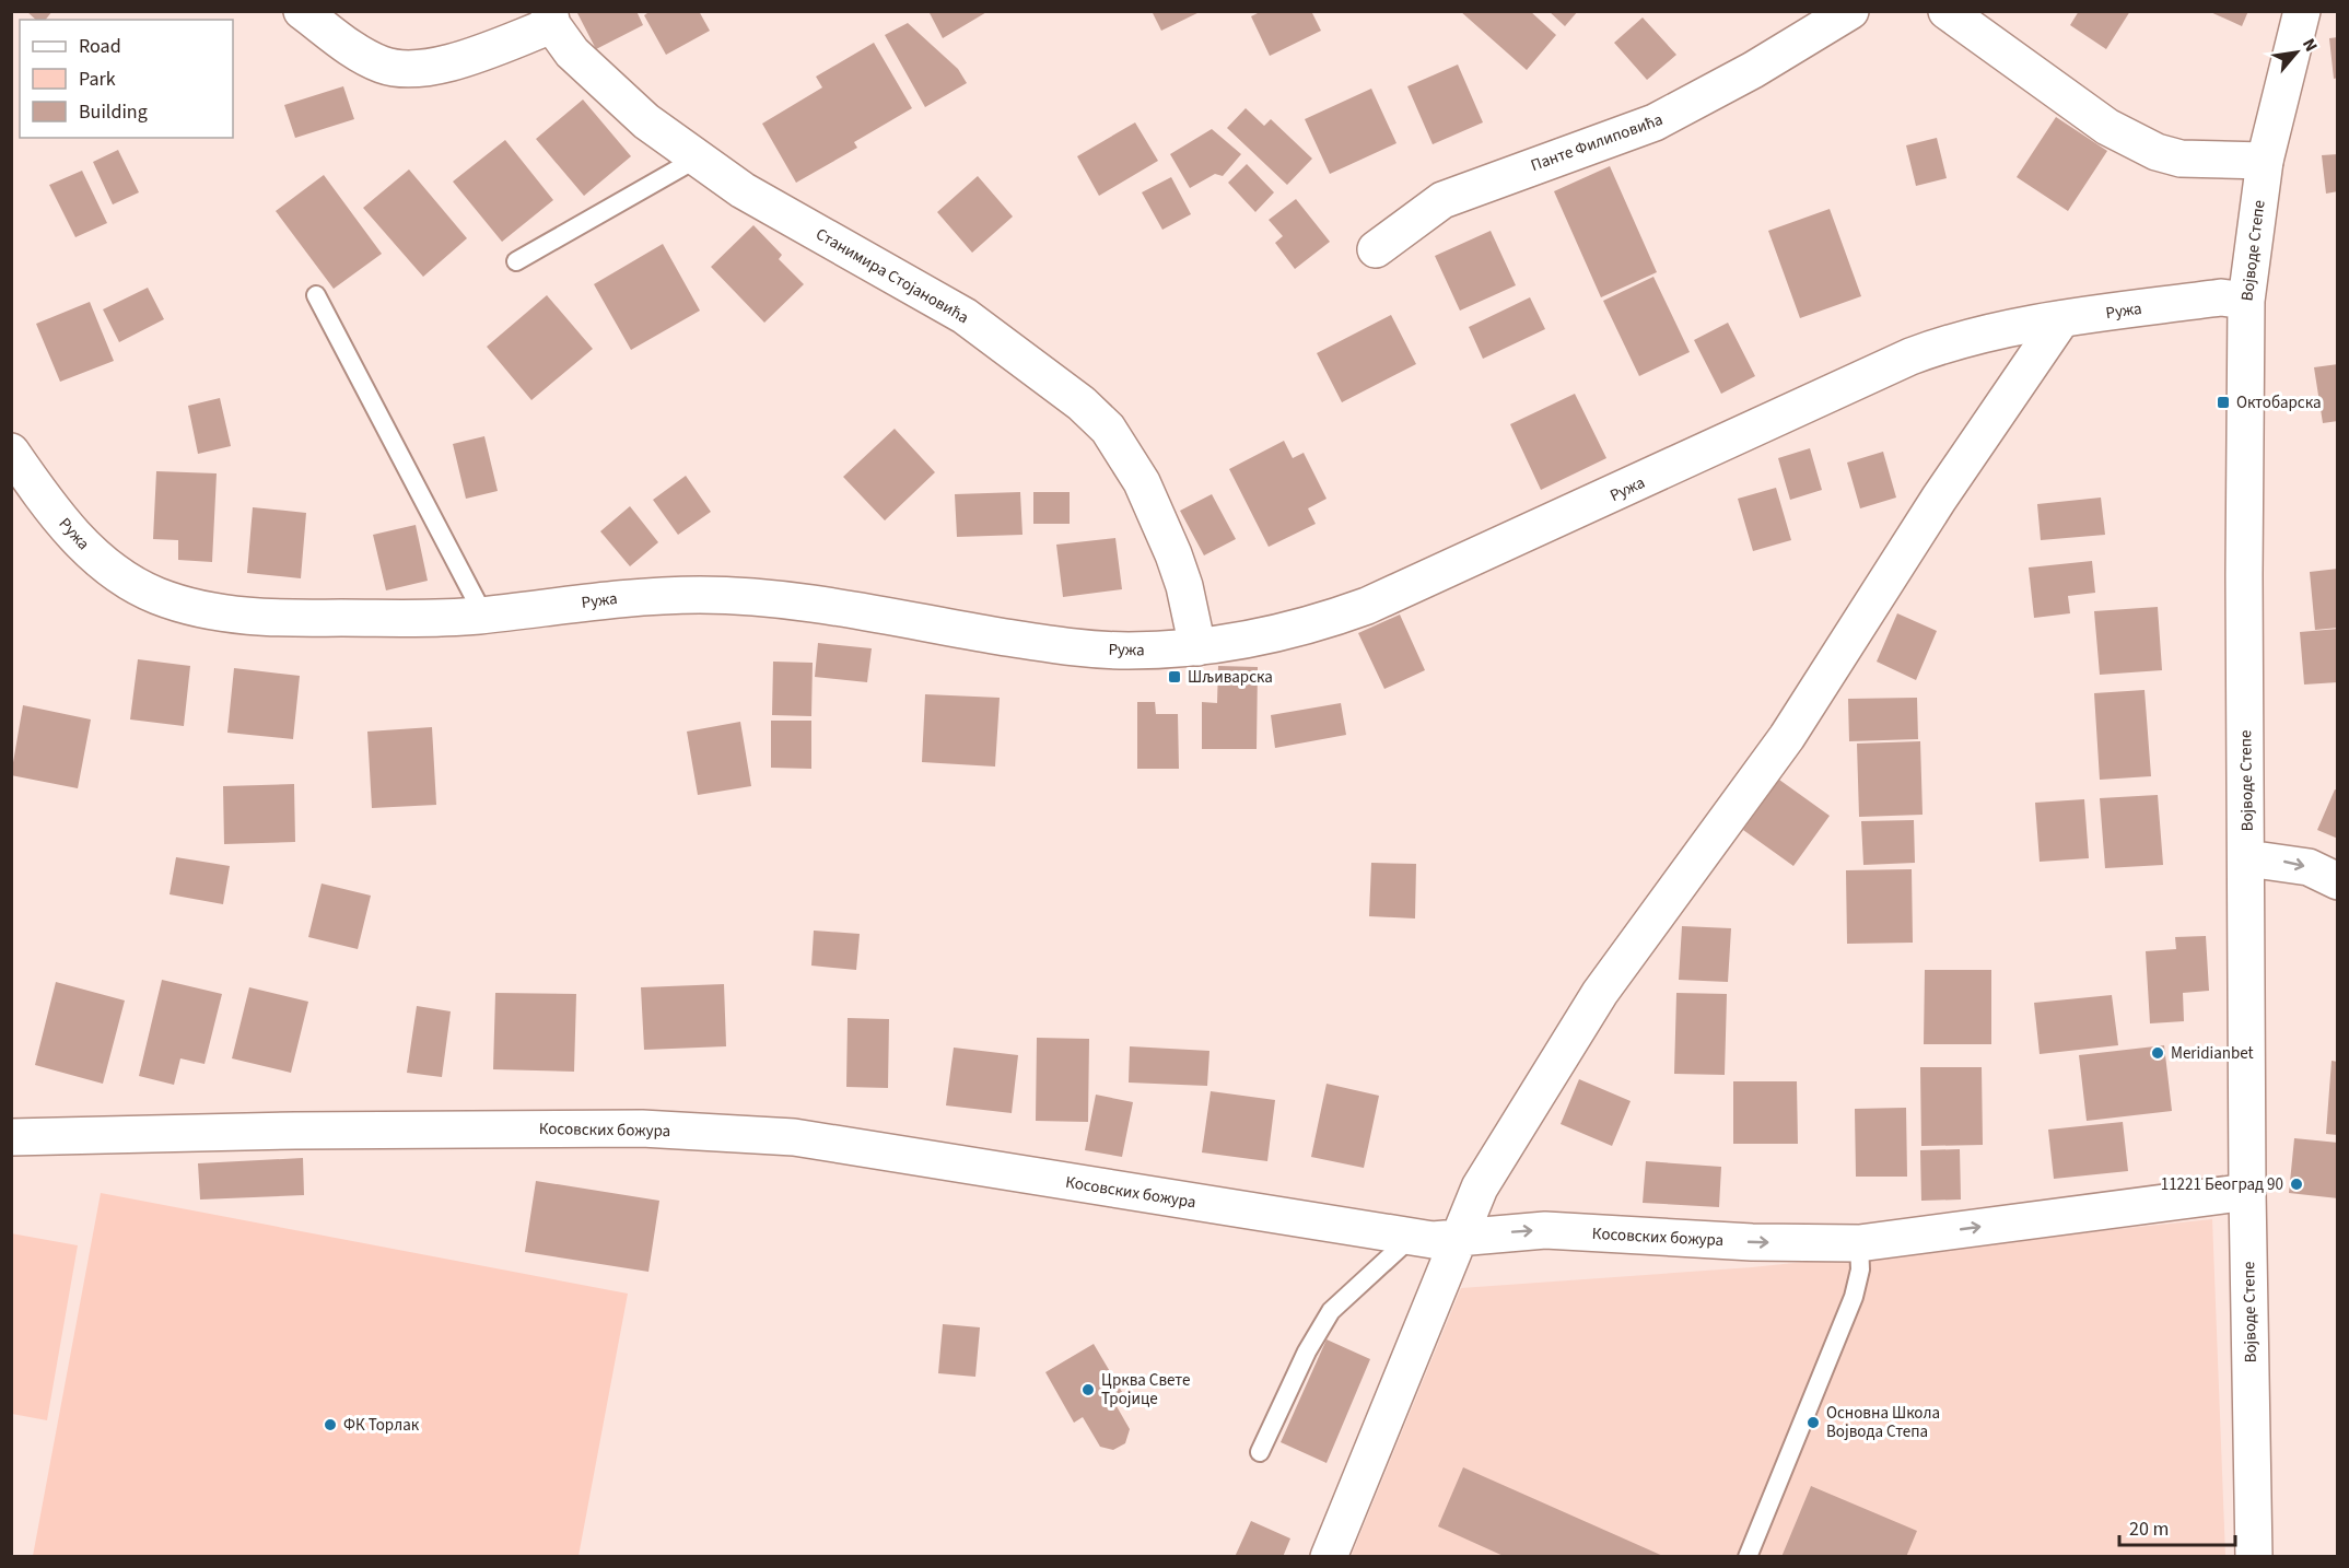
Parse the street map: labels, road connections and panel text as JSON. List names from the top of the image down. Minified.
{"streets":{"street":["Панте Филиповића","Војводе Степе","Станимира Стојановића","Ружа","Косовских божура"]},"crossings":[["Војводе Степе","Ружа"],["Војводе Степе","Косовских божура"],["Станимира Стојановића","Ружа"]],"one_way":["Косовских божура"],"places":{"transit":["Октобарска","Шљиварска"],"other":["Meridianbet","11221 Београд 90","Црква Свете Тројице","Основна Школа Војвода Степа","ФК Торлак"]},"legend":["Road","Park","Building"],"scale_bar":"20 m","north":"top right"}
